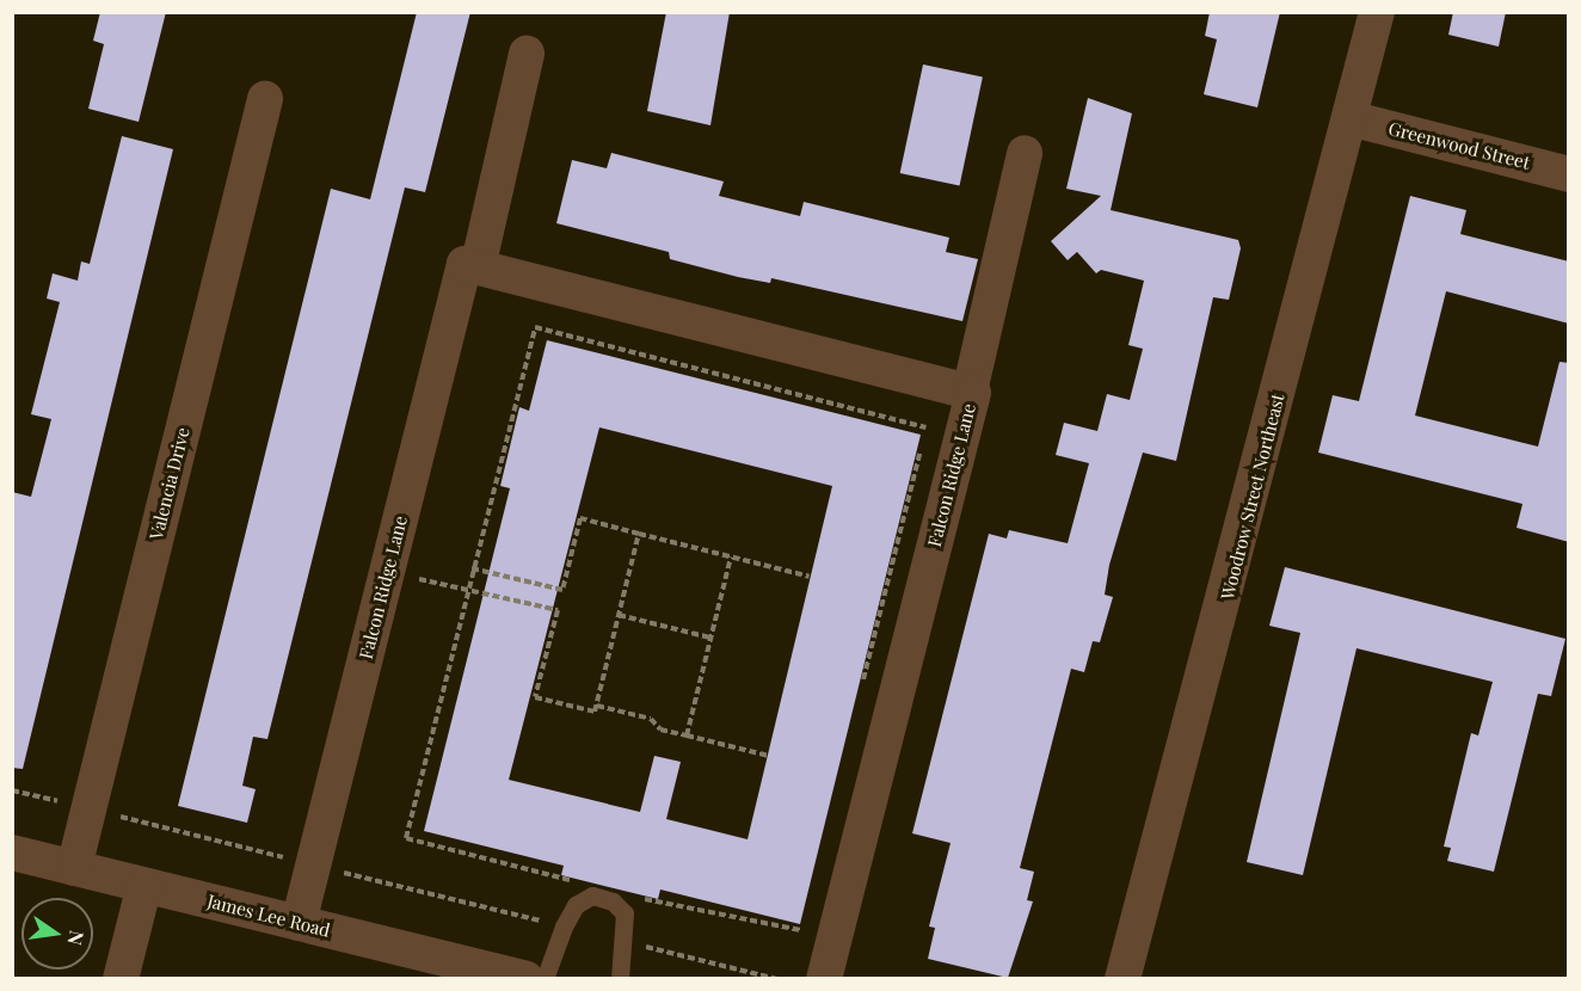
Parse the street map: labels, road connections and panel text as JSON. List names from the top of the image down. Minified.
{"streets":{"street":["Greenwood Street","Falcon Ridge Lane","Valencia Drive","Woodrow Street Northeast","James Lee Road"]},"crossings":[["Greenwood Street","Woodrow Street Northeast"],["Falcon Ridge Lane","James Lee Road"],["Valencia Drive","James Lee Road"]],"north":"right"}
